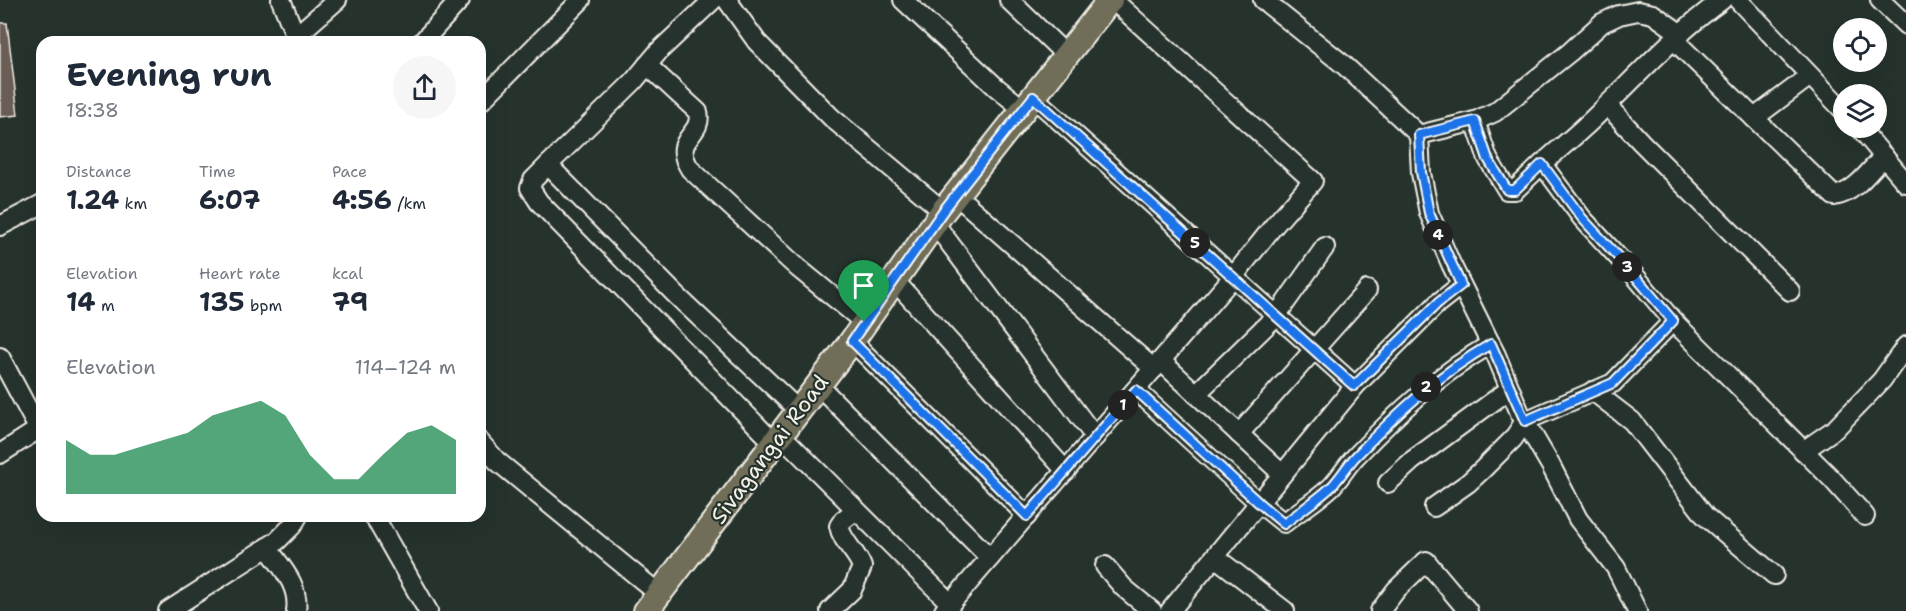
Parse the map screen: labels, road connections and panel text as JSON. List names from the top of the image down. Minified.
{"streets":{"main road":["Sivagangai Road"]},"page":{"heading":["Evening run","18:38"],"stats":[["Distance","1.24 km"],["Time","6:07"],["Pace","4:56 /km"],["Elevation","14 m"],["Heart rate","135 bpm"],["kcal","79"]],"pins":["4","5","3","2","1"],"chart":["Elevation","114–124 m"]}}
